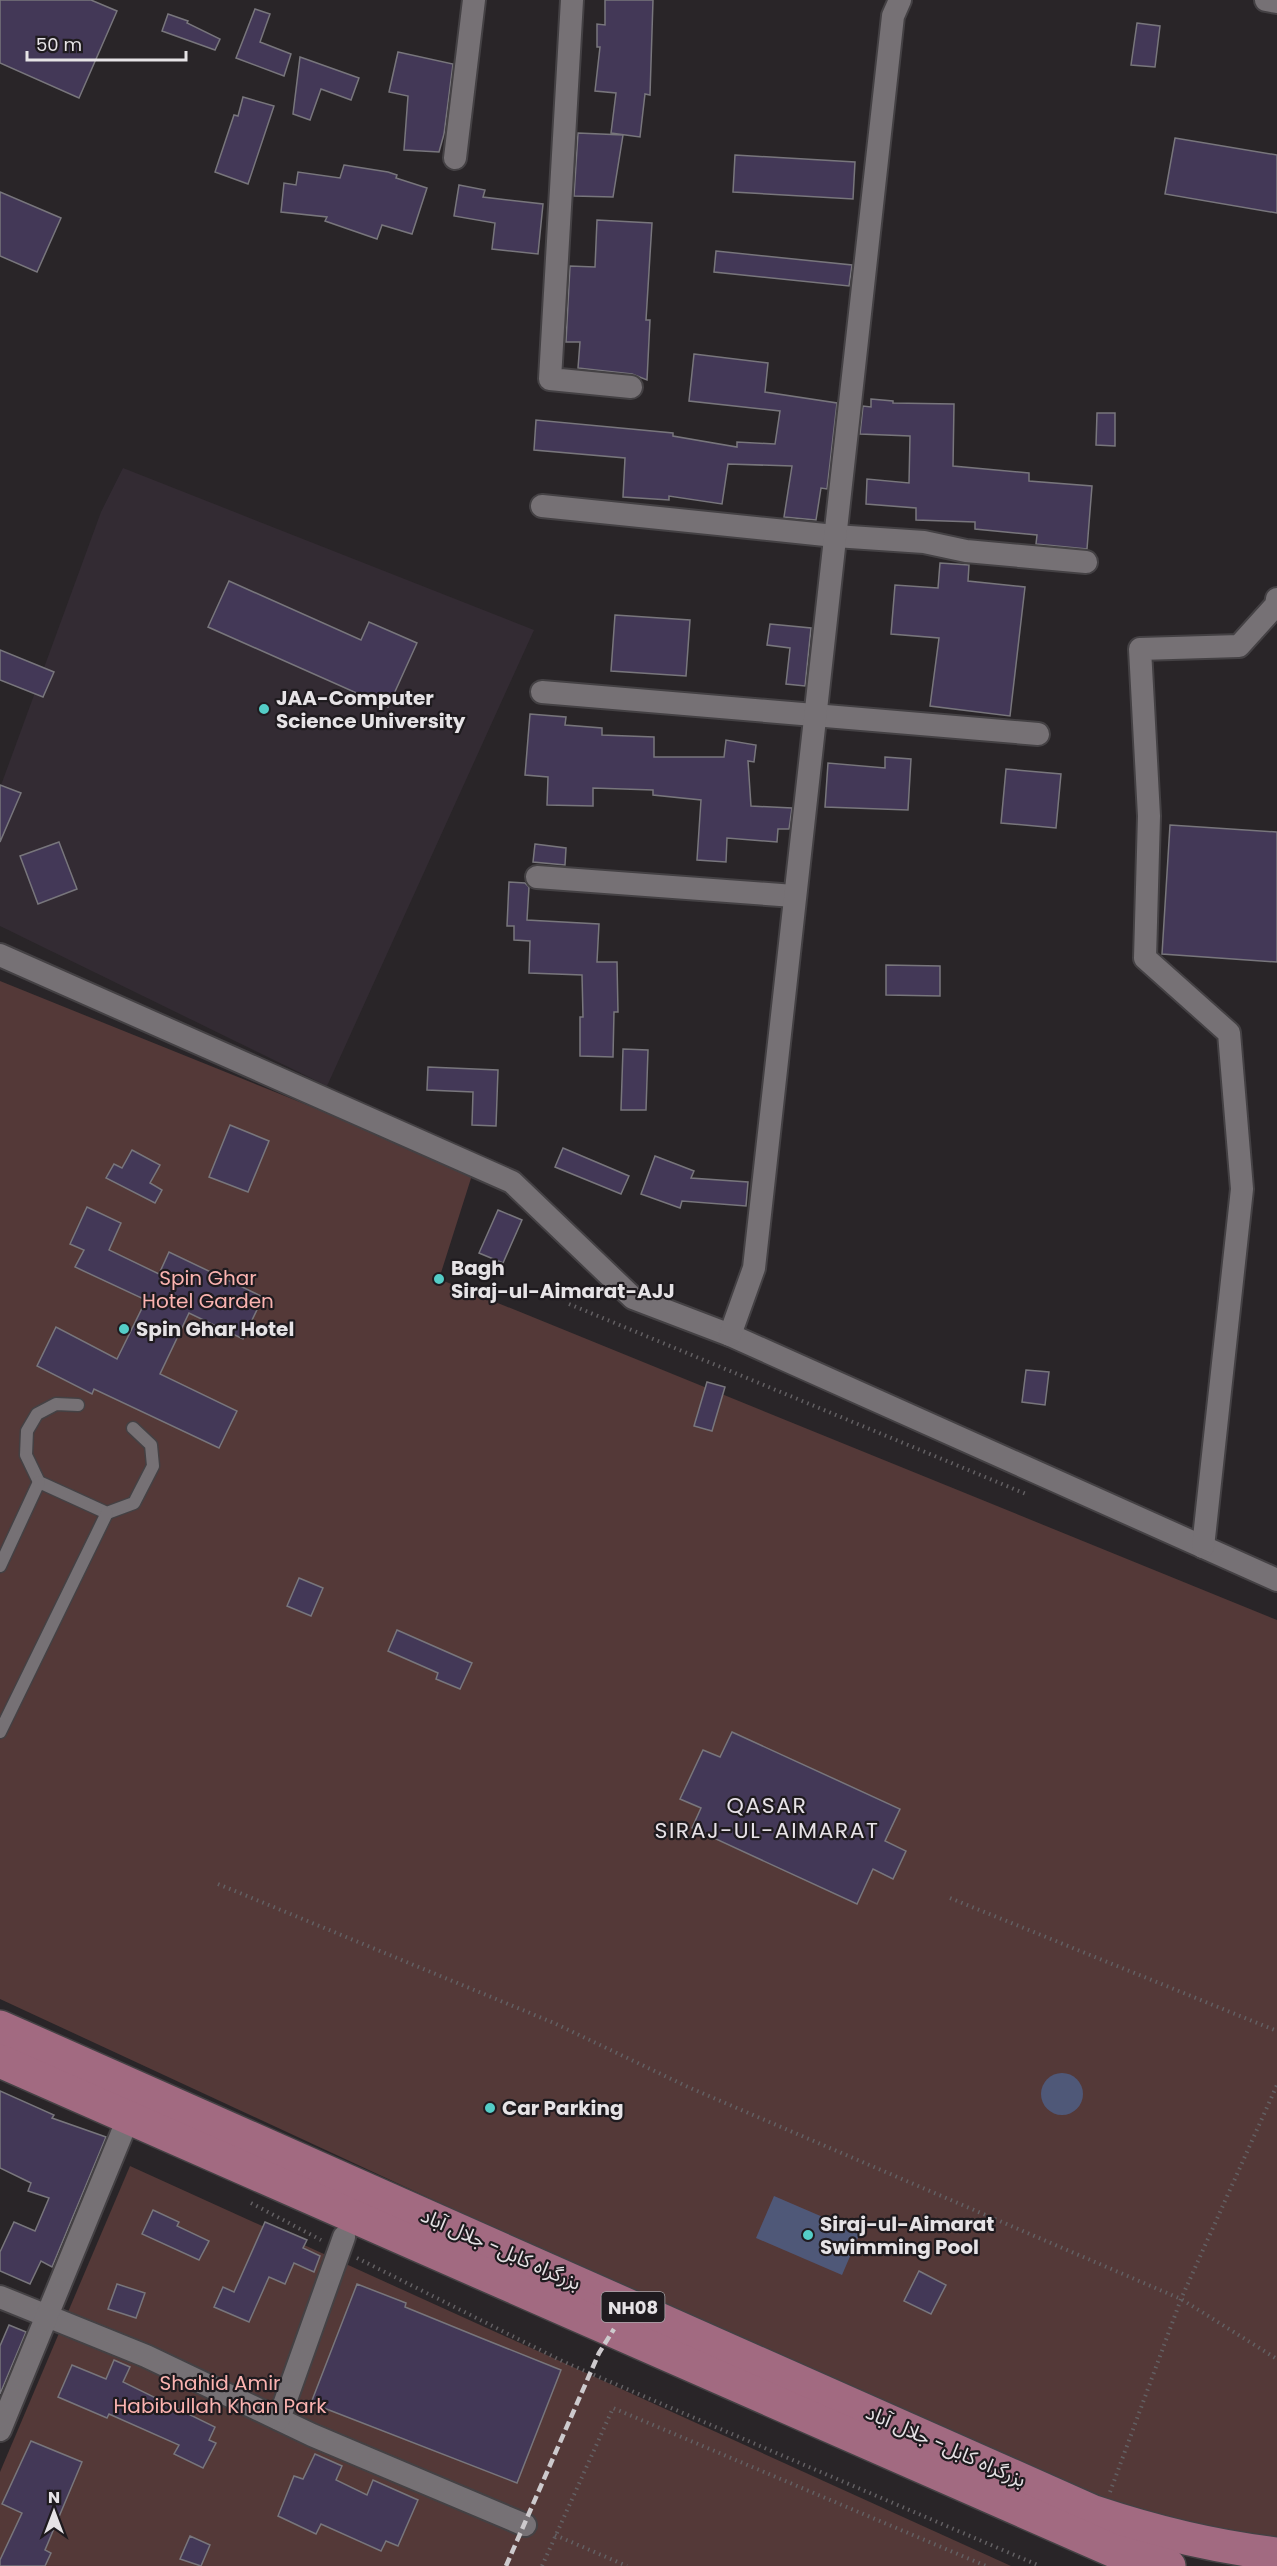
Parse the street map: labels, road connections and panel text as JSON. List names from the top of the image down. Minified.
{"streets":{"highway":["بزرگراه کابل- جلال آباد","NH08"]},"districts":["QASAR SIRAJ-UL-AIMARAT"],"parks":["Spin Ghar Hotel Garden","Shahid Amir Habibullah Khan Park"],"places":["JAA-Computer Science University","Bagh Siraj-ul-Aimarat-AJJ","Spin Ghar Hotel","Car Parking","Siraj-ul-Aimarat Swimming Pool"],"scale_bar":"50 m","north":"top"}
